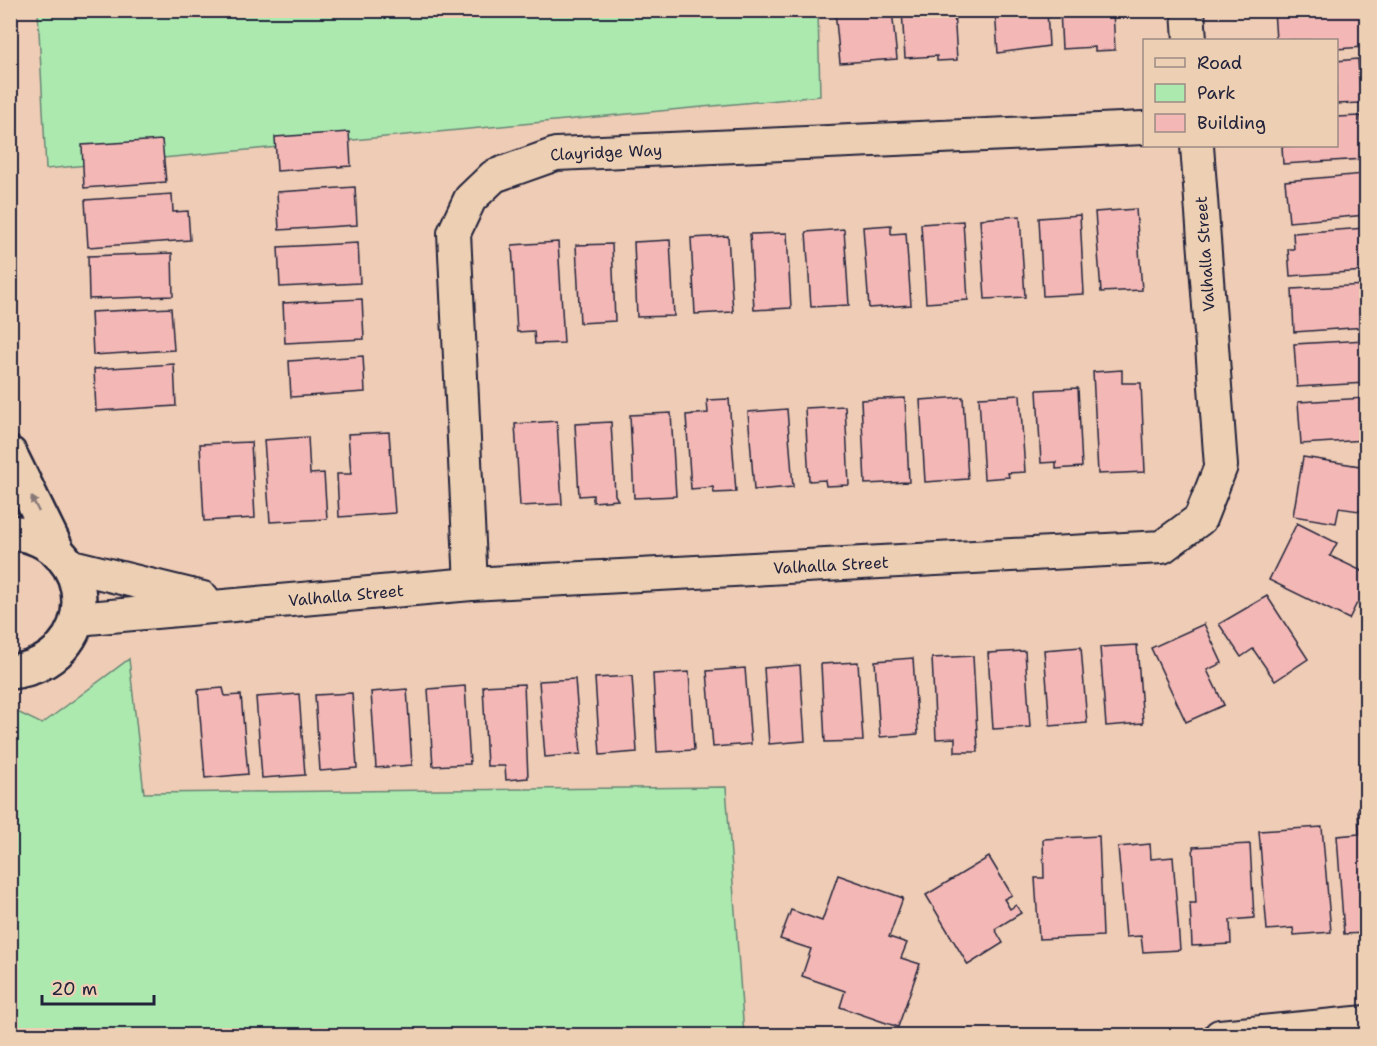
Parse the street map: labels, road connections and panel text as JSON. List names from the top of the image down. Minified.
{"streets":{"street":["Clayridge Way","Valhalla Street"]},"crossings":[["Clayridge Way","Valhalla Street"]],"legend":["Road","Park","Building"],"scale_bar":"20 m"}
